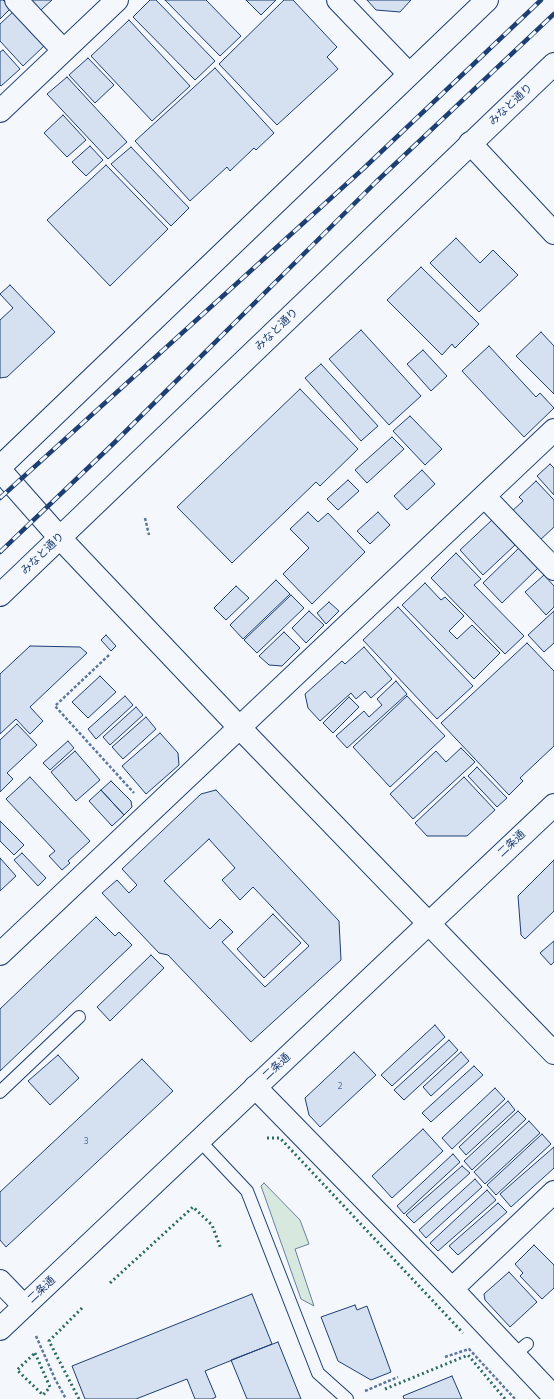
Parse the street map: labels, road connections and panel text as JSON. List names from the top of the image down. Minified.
{"streets":{"main road":["みなと通り","二条通"]},"house_numbers":["2","3"]}
